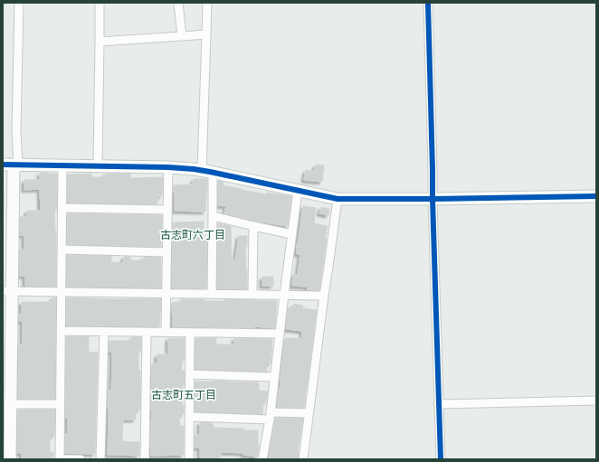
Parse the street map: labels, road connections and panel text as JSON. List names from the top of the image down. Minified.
{"districts":["古志町六丁目","古志町五丁目"]}
